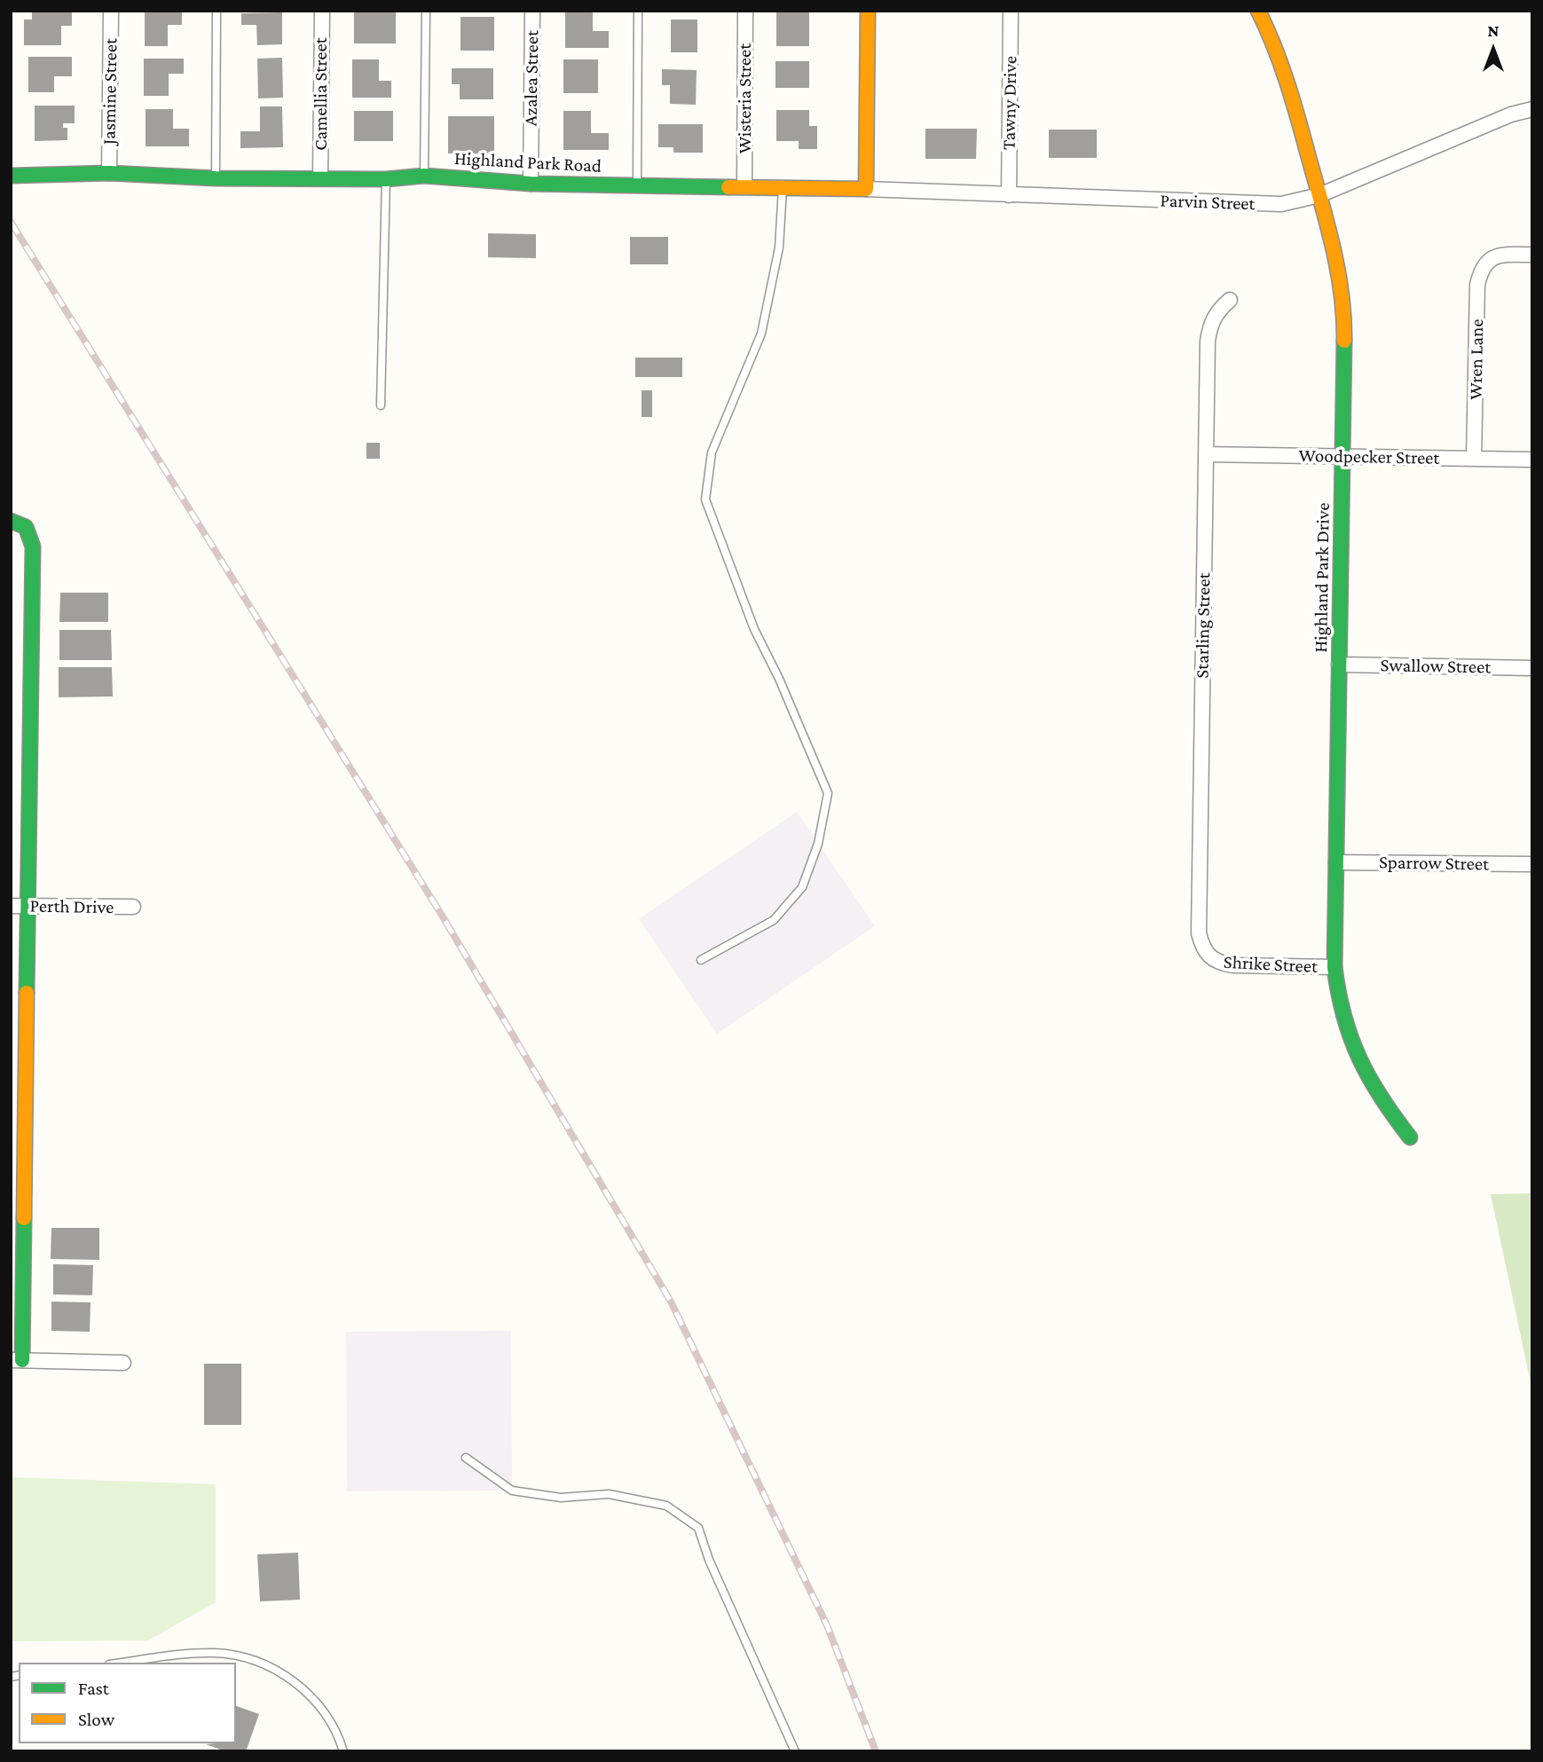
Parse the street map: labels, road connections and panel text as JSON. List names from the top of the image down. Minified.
{"streets":{"street":["Azalea Street","Jasmine Street","Camellia Street","Wisteria Street","Tawny Drive","Highland Park Road","Parvin Street","Wren Lane","Woodpecker Street","Highland Park Drive","Starling Street","Swallow Street","Sparrow Street","Perth Drive","Shrike Street"]},"crossings":[["Azalea Street","Highland Park Road"],["Jasmine Street","Highland Park Road"],["Camellia Street","Highland Park Road"],["Wisteria Street","Highland Park Road"],["Tawny Drive","Parvin Street"],["Highland Park Road","Parvin Street"],["Parvin Street","Highland Park Drive"],["Wren Lane","Woodpecker Street"],["Woodpecker Street","Highland Park Drive"],["Woodpecker Street","Starling Street"],["Highland Park Drive","Swallow Street"],["Highland Park Drive","Sparrow Street"],["Highland Park Drive","Shrike Street"],["Starling Street","Shrike Street"]],"legend":["Fast","Slow"],"north":"top"}
